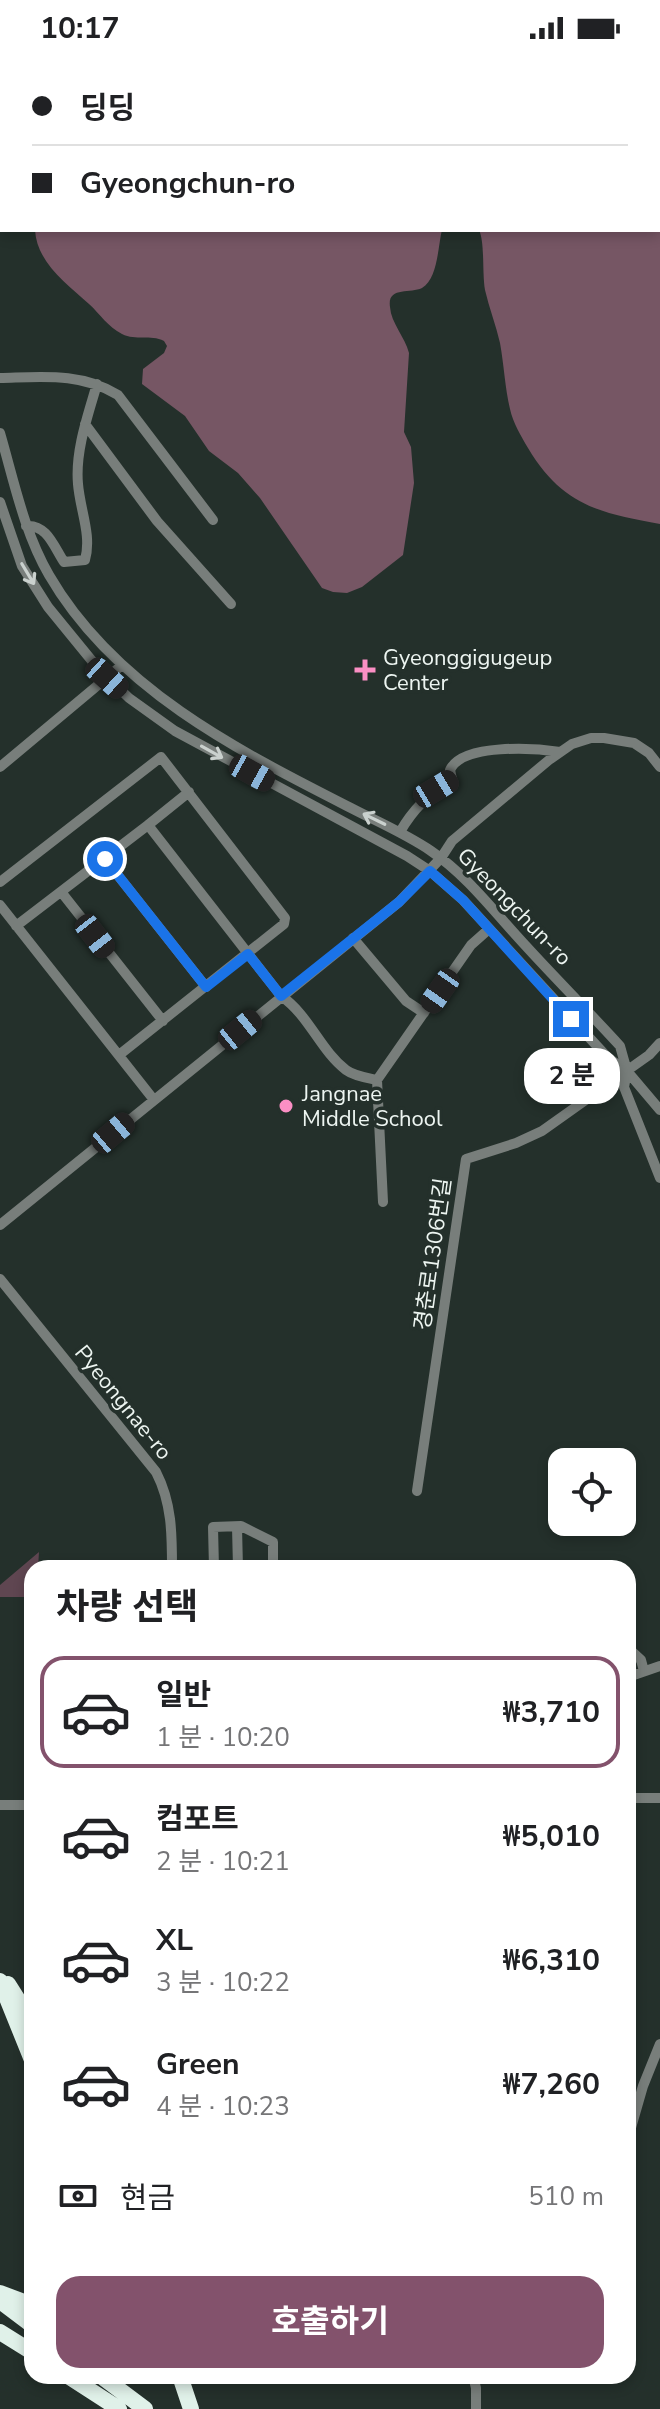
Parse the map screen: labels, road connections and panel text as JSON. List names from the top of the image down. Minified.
{"streets":{"street":["Gyeongchun-ro","경춘로1306번길","Pyeongnae-ro"]},"crossings":[["Gyeongchun-ro","경춘로1306번길"]],"places":{"health":["Gyeonggigugeup Center"],"other":["Jangnae Middle School"]},"page":{"status":"10:17","banner":["딩딩","Gyeongchun-ro"],"bubble":"2 분","heading":"차량 선택","list":[{"name":"일반","note":"1 분 · 10:20","value":"₩3,710"},{"name":"컴포트","note":"2 분 · 10:21","value":"₩5,010"},{"name":"XL","note":"3 분 · 10:22","value":"₩6,310"},{"name":"Green","note":"4 분 · 10:23","value":"₩7,260"}],"pay":["현금","510 m"],"buttons":"호출하기"}}
